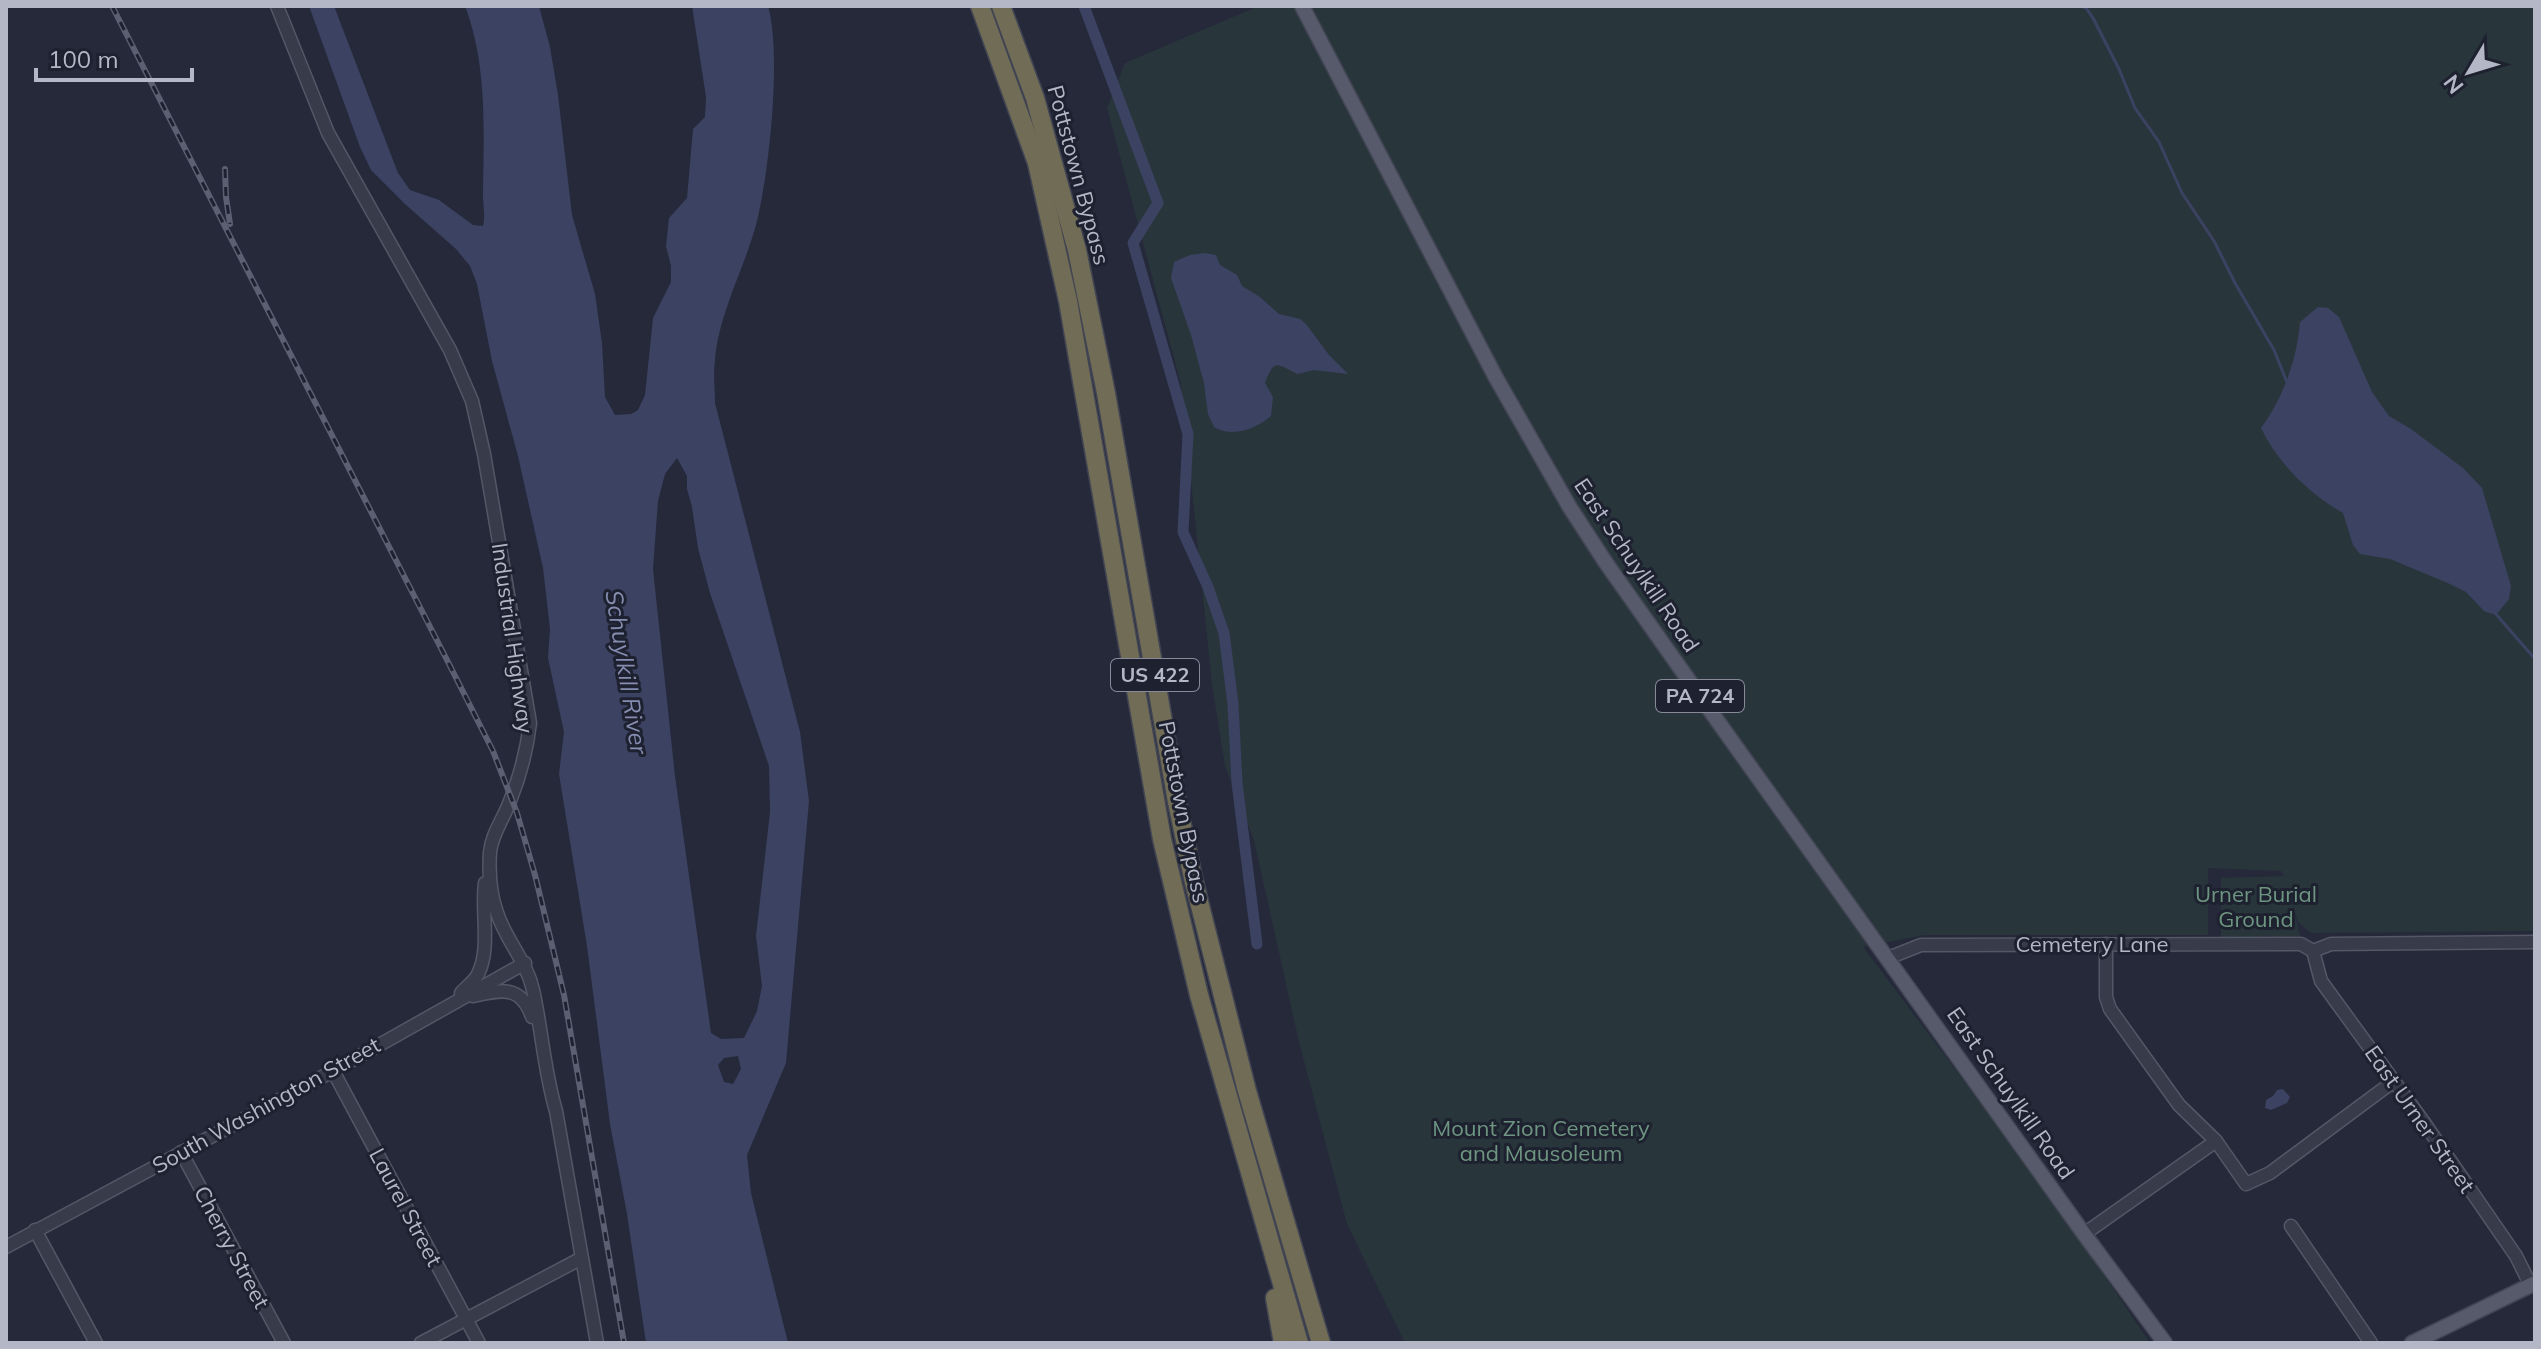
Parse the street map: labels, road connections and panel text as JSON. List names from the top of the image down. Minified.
{"streets":{"highway":["Pottstown Bypass","US 422"],"main road":["East Schuylkill Road","PA 724"],"street":["Industrial Highway","Cemetery Lane","South Washington Street","East Urner Street","Laurel Street","Cherry Street"]},"crossings":[["East Schuylkill Road","Cemetery Lane"],["Industrial Highway","South Washington Street"],["Cemetery Lane","East Urner Street"],["South Washington Street","Laurel Street"],["South Washington Street","Cherry Street"]],"water":["Schuylkill River"],"parks":["Urner Burial Ground","Mount Zion Cemetery and Mausoleum"],"scale_bar":"100 m","north":"bottom left"}
